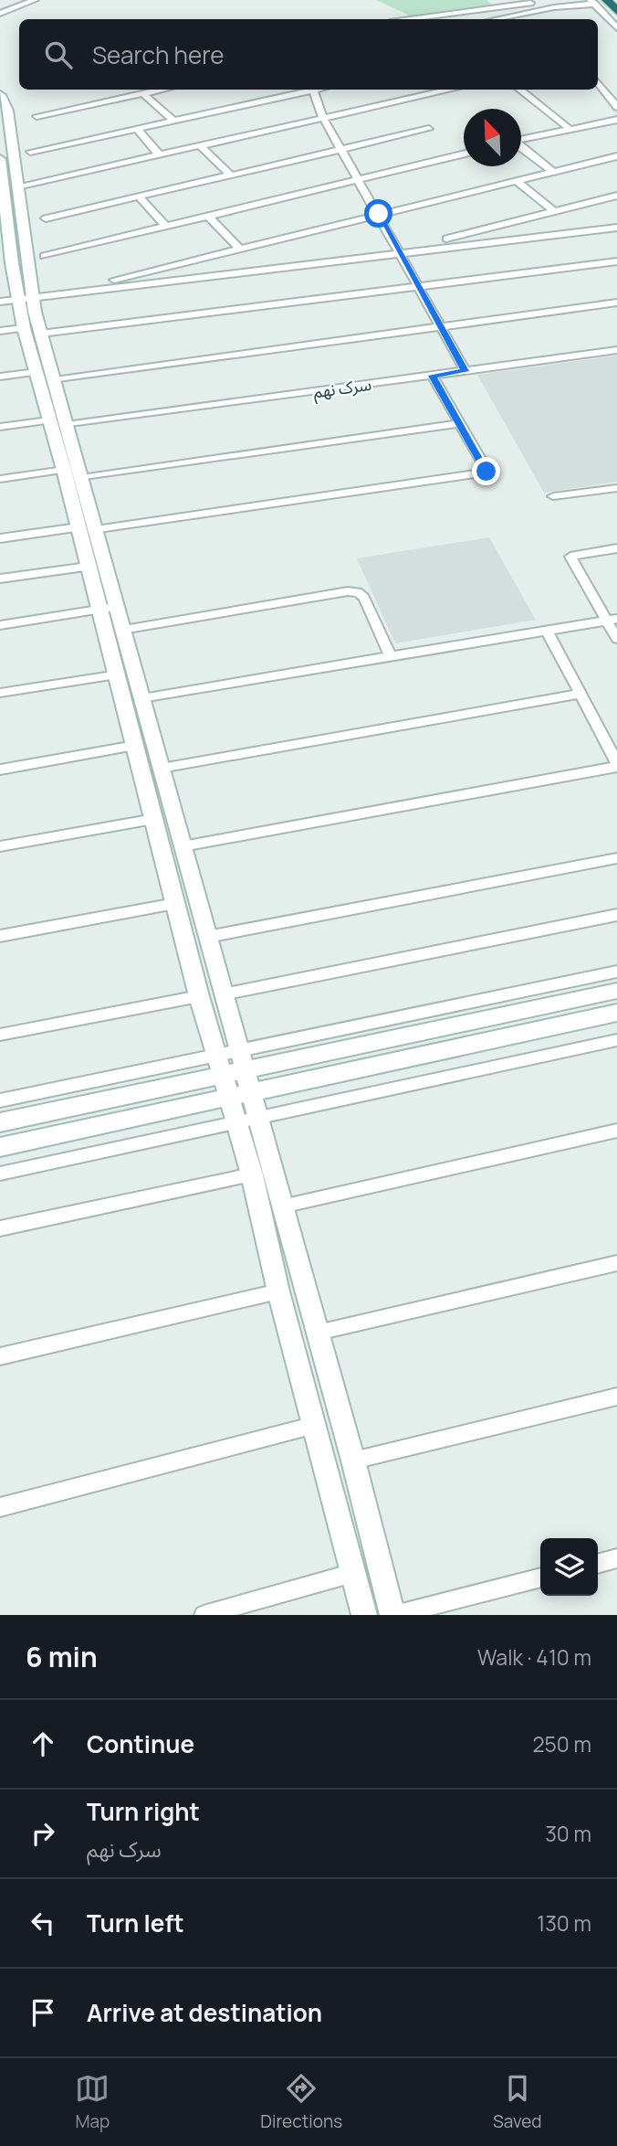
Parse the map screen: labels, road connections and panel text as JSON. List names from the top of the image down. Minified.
{"streets":{"street":["سرک نهم"]},"north":"top left","page":{"search":"Search here","heading":["6 min","Walk · 410 m"],"list":[["Continue","250 m"],["Turn right","سرک نهم","30 m"],["Turn left","130 m"],"Arrive at destination"],"nav":["Map","Directions","Saved"]}}
